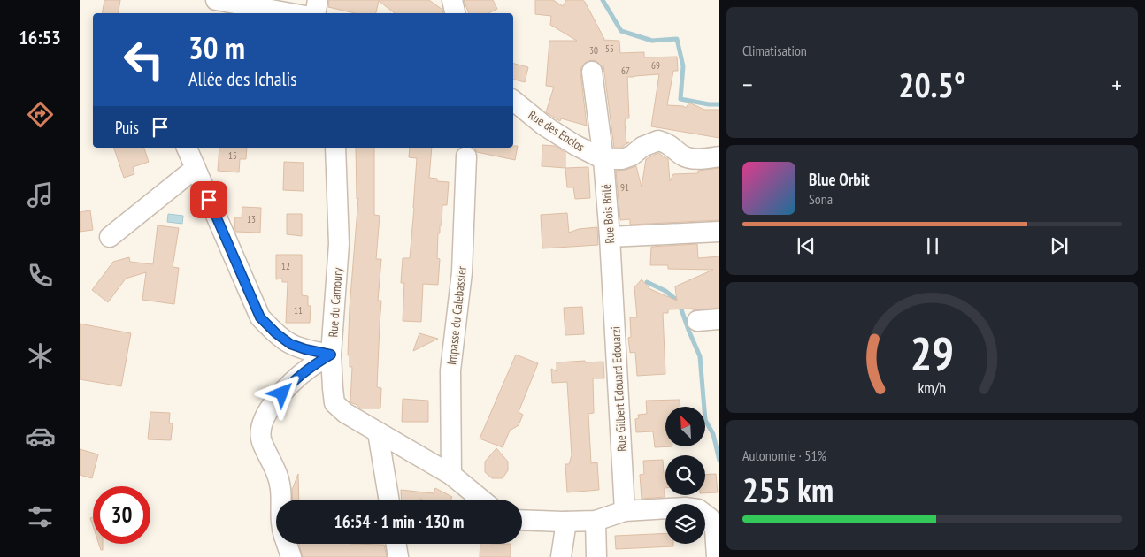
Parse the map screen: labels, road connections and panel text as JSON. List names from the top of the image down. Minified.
{"streets":{"street":["Rue des Enclos","Rue Bois Brilé","Rue du Camoury","Impasse du Calebassier","Rue Gilbert Edouard Edouarzi"]},"crossings":[["Rue des Enclos","Rue Bois Brilé"],["Rue Bois Brilé","Rue Gilbert Edouard Edouarzi"],["Rue du Camoury","Impasse du Calebassier"]],"house_numbers":["55","30","69","67","15","91","13","12","11"],"north":"top left","page":{"tabs":"16:53","tile":["Climatisation",["Autonomie · 51%","255 km"]],"turn":["30 m","Allée des Ichalis"],"heat":["−","20.5°","+"],"then":"Puis","song":["Blue Orbit","Sona"],"limit":"30","trip":"16:54 · 1 min · 130 m","gauge":["29","km/h"]}}
